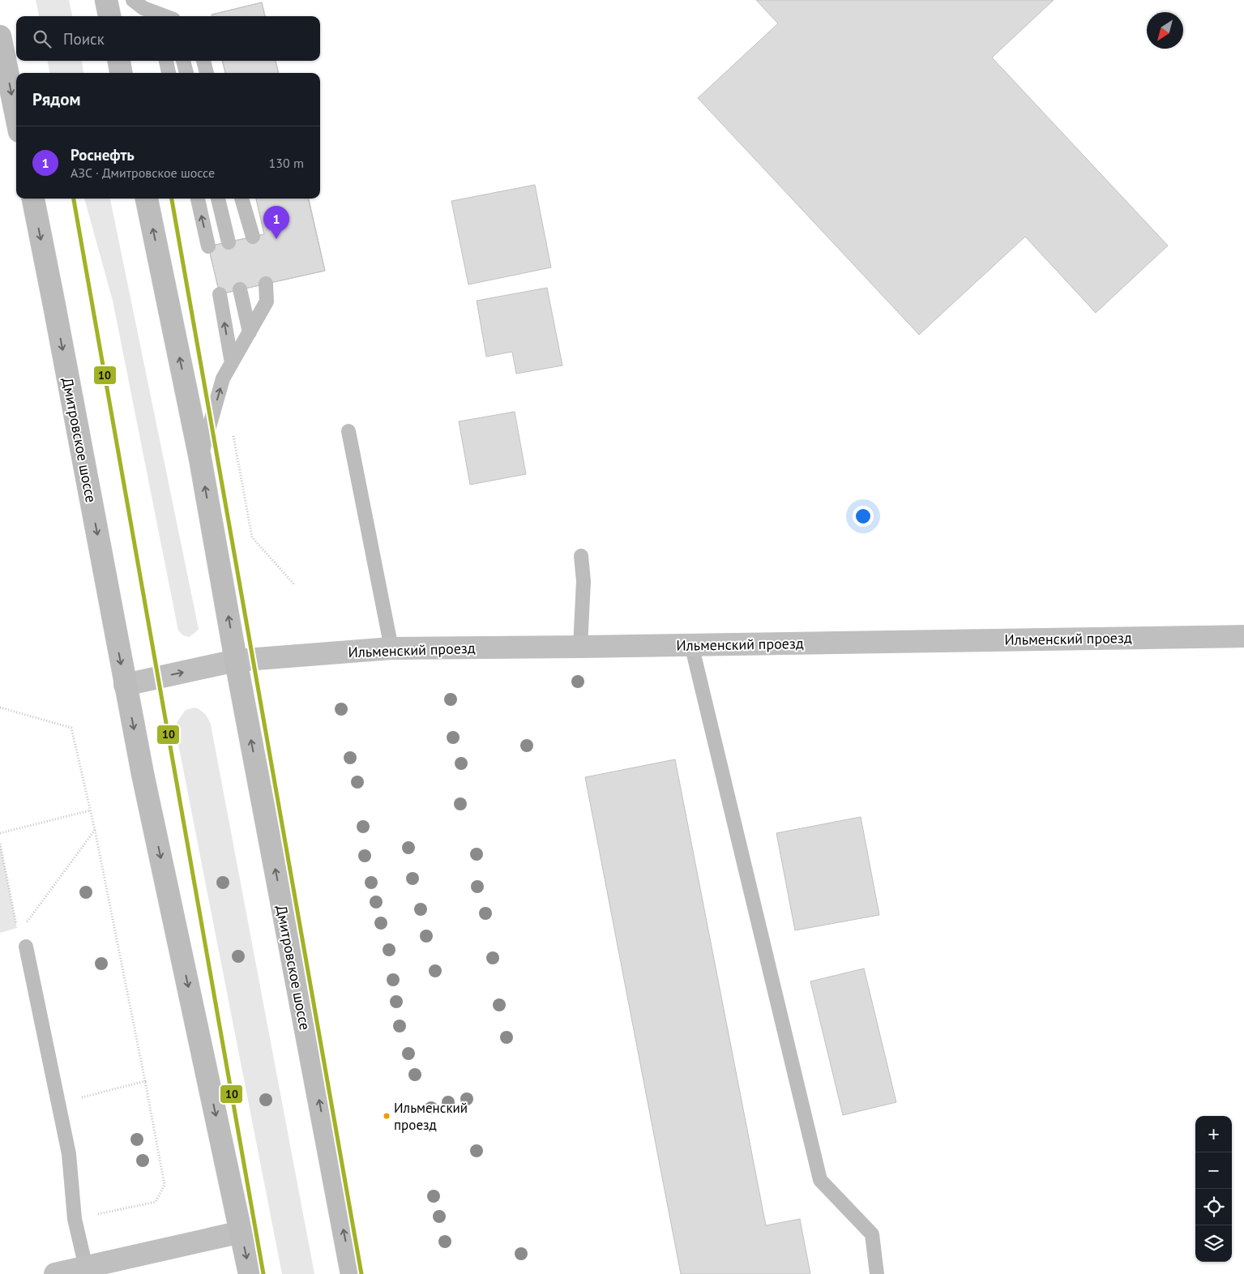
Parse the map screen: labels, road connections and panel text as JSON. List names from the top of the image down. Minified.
{"streets":{"main road":["Дмитровское шоссе"],"street":["Ильменский проезд"]},"crossings":[["Дмитровское шоссе","Ильменский проезд"]],"places":["Ильменский проезд"],"lines":["transit line 10"],"north":"bottom left","page":{"search":"Поиск","heading":"Рядом","list":[{"mark":"1","name":"Роснефть","note":"АЗС · Дмитровское шоссе","value":"130 m"}],"pins":"1","map_buttons":["+","−"]}}
